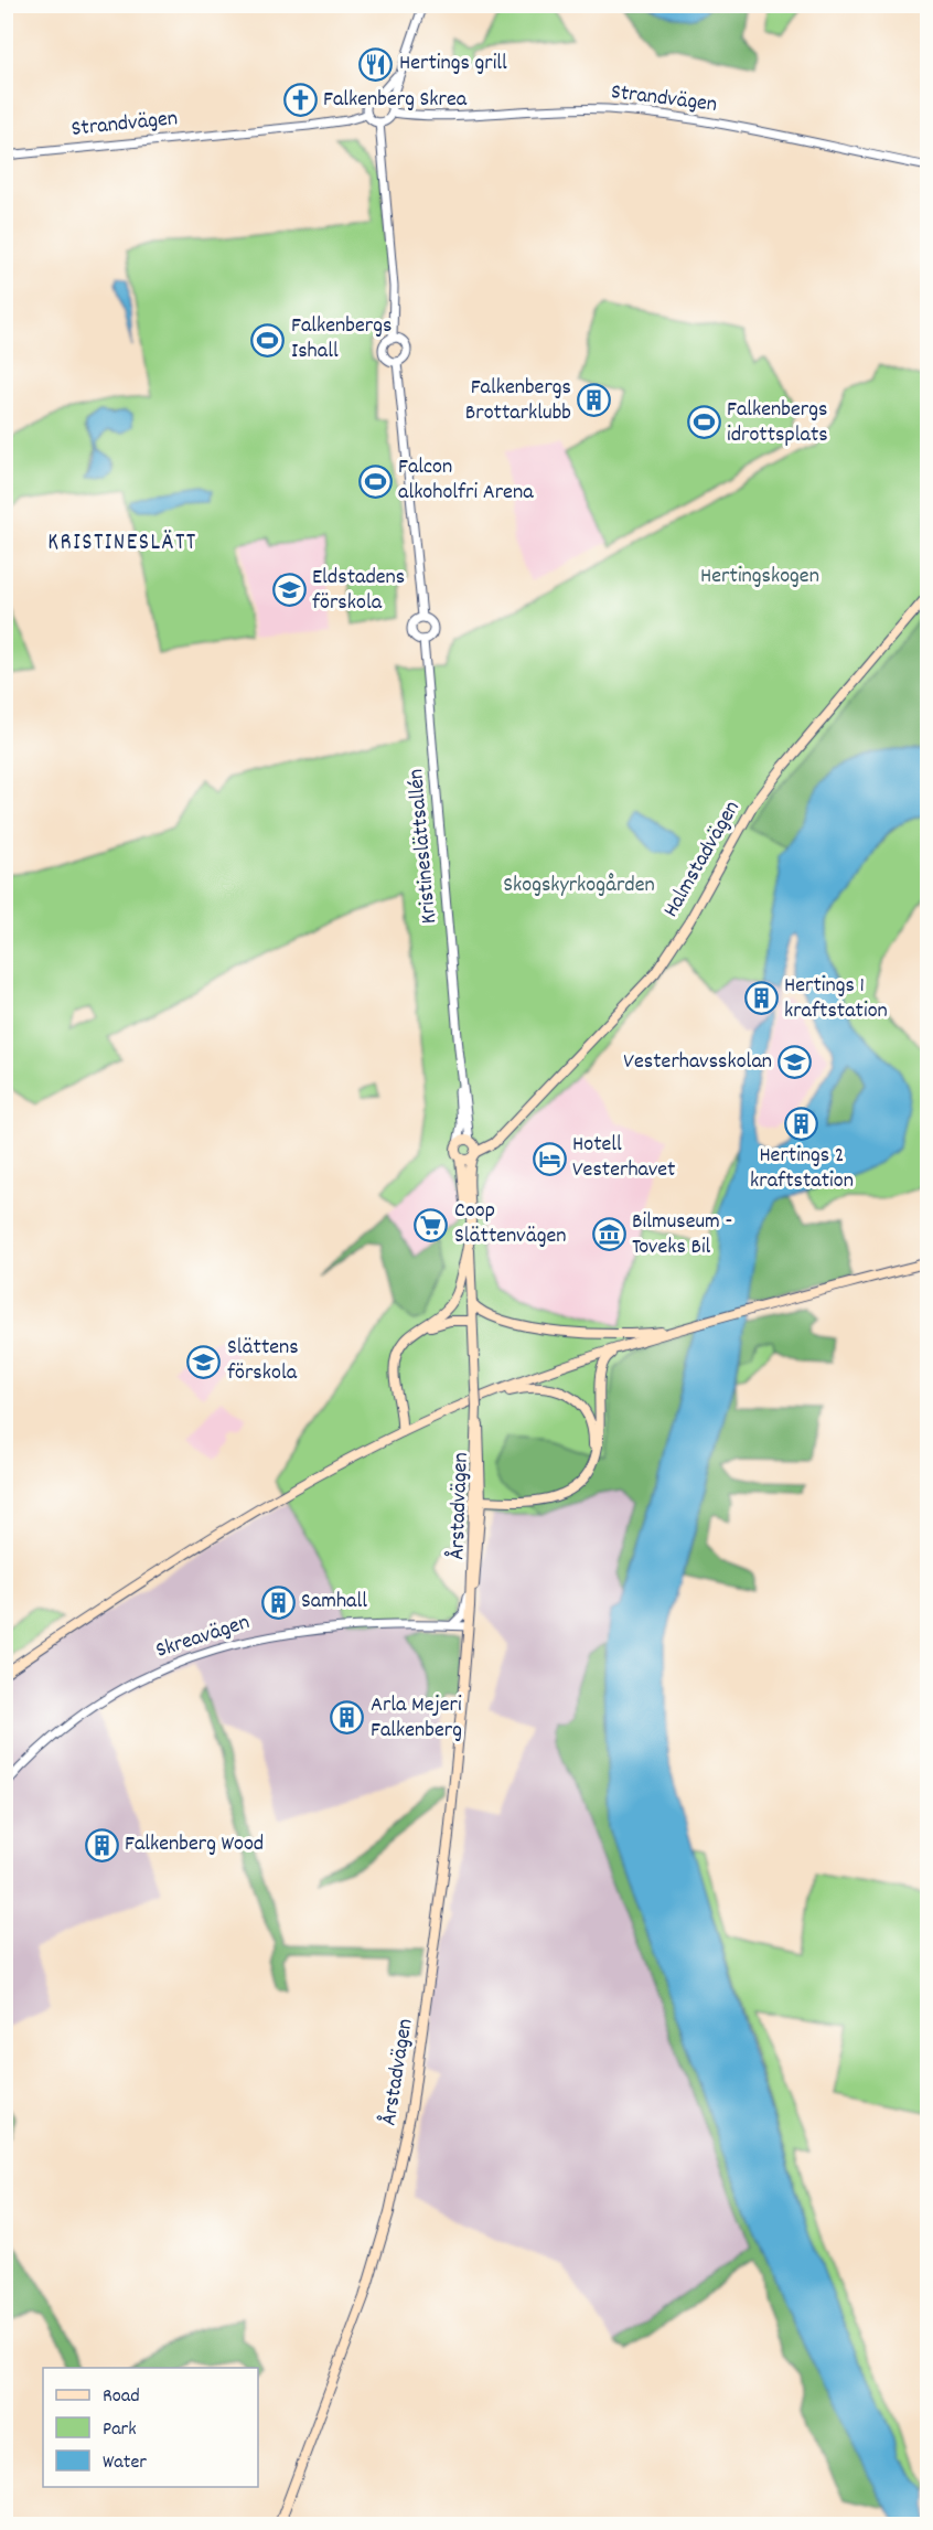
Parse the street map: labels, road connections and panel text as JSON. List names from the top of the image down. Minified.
{"streets":{"main road":["Halmstadvägen","Årstadvägen"],"street":["Strandvägen","Kristineslättsallén","Skreavägen"]},"crossings":[["Kristineslättsallén","Årstadvägen"],["Halmstadvägen","Årstadvägen"],["Årstadvägen","Skreavägen"]],"districts":["KRISTINESLÄTT"],"parks":["Hertingskogen","Skogskyrkogården"],"places":{"restaurant":["Hertings grill"],"church":["Falkenberg Skrea"],"sports":["Falkenbergs Ishall","Falkenbergs idrottsplats","Falcon alkoholfri Arena"],"building":["Falkenbergs Brottarklubb","Hertings 1 kraftstation","Hertings 2 kraftstation","Samhall","Arla Mejeri Falkenberg","Falkenberg Wood"],"school or university":["Eldstadens förskola","Vesterhavsskolan","Slättens förskola"],"hotel":["Hotell Vesterhavet"],"supermarket":["Coop Slättenvägen"],"museum":["Bilmuseum - Toveks Bil"]},"legend":["Road","Park","Water"]}
